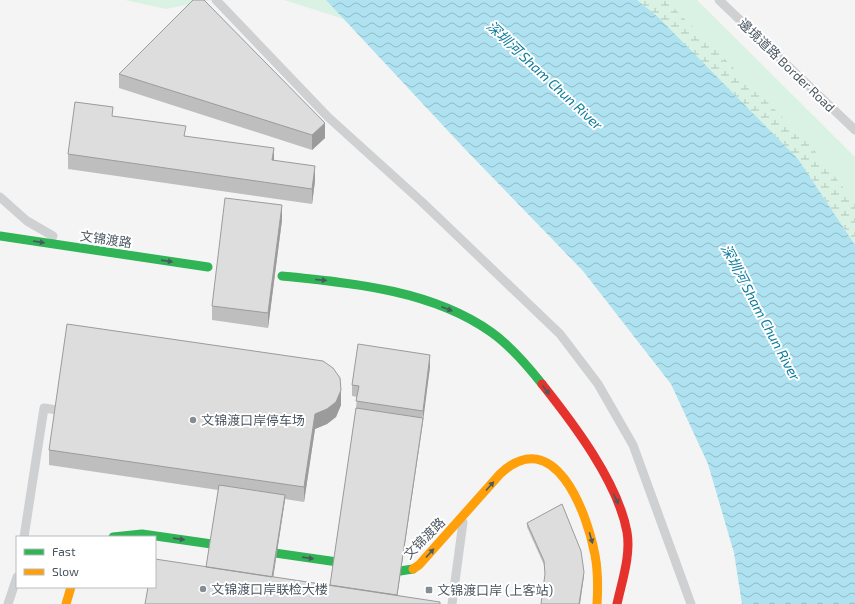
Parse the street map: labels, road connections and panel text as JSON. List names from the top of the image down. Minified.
{"streets":{"main road":["文锦渡路"],"lane":["邊境道路 Border Road"]},"one_way":["文锦渡路"],"water":["深圳河 Sham Chun River"],"places":{"other":["文锦渡口岸停车场","文锦渡口岸联检大楼"],"transit":["文锦渡口岸 (上客站)"]},"legend":["Fast","Slow"]}
